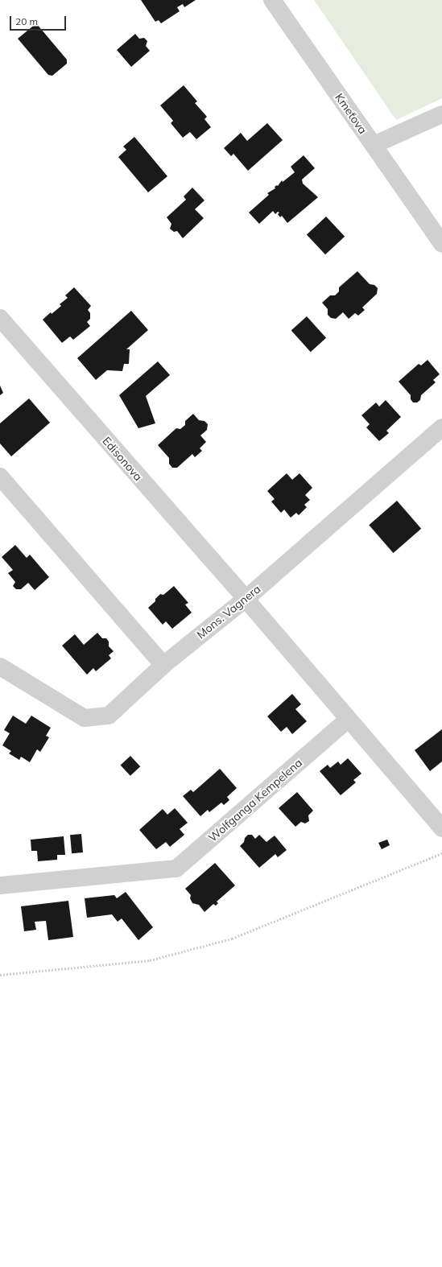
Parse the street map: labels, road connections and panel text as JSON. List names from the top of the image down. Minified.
{"streets":{"street":["Kmeťova","Edisonova","Mons. Vagnera","Wolfganga Kempelena"]},"crossings":[["Edisonova","Mons. Vagnera"]],"scale_bar":"20 m"}
